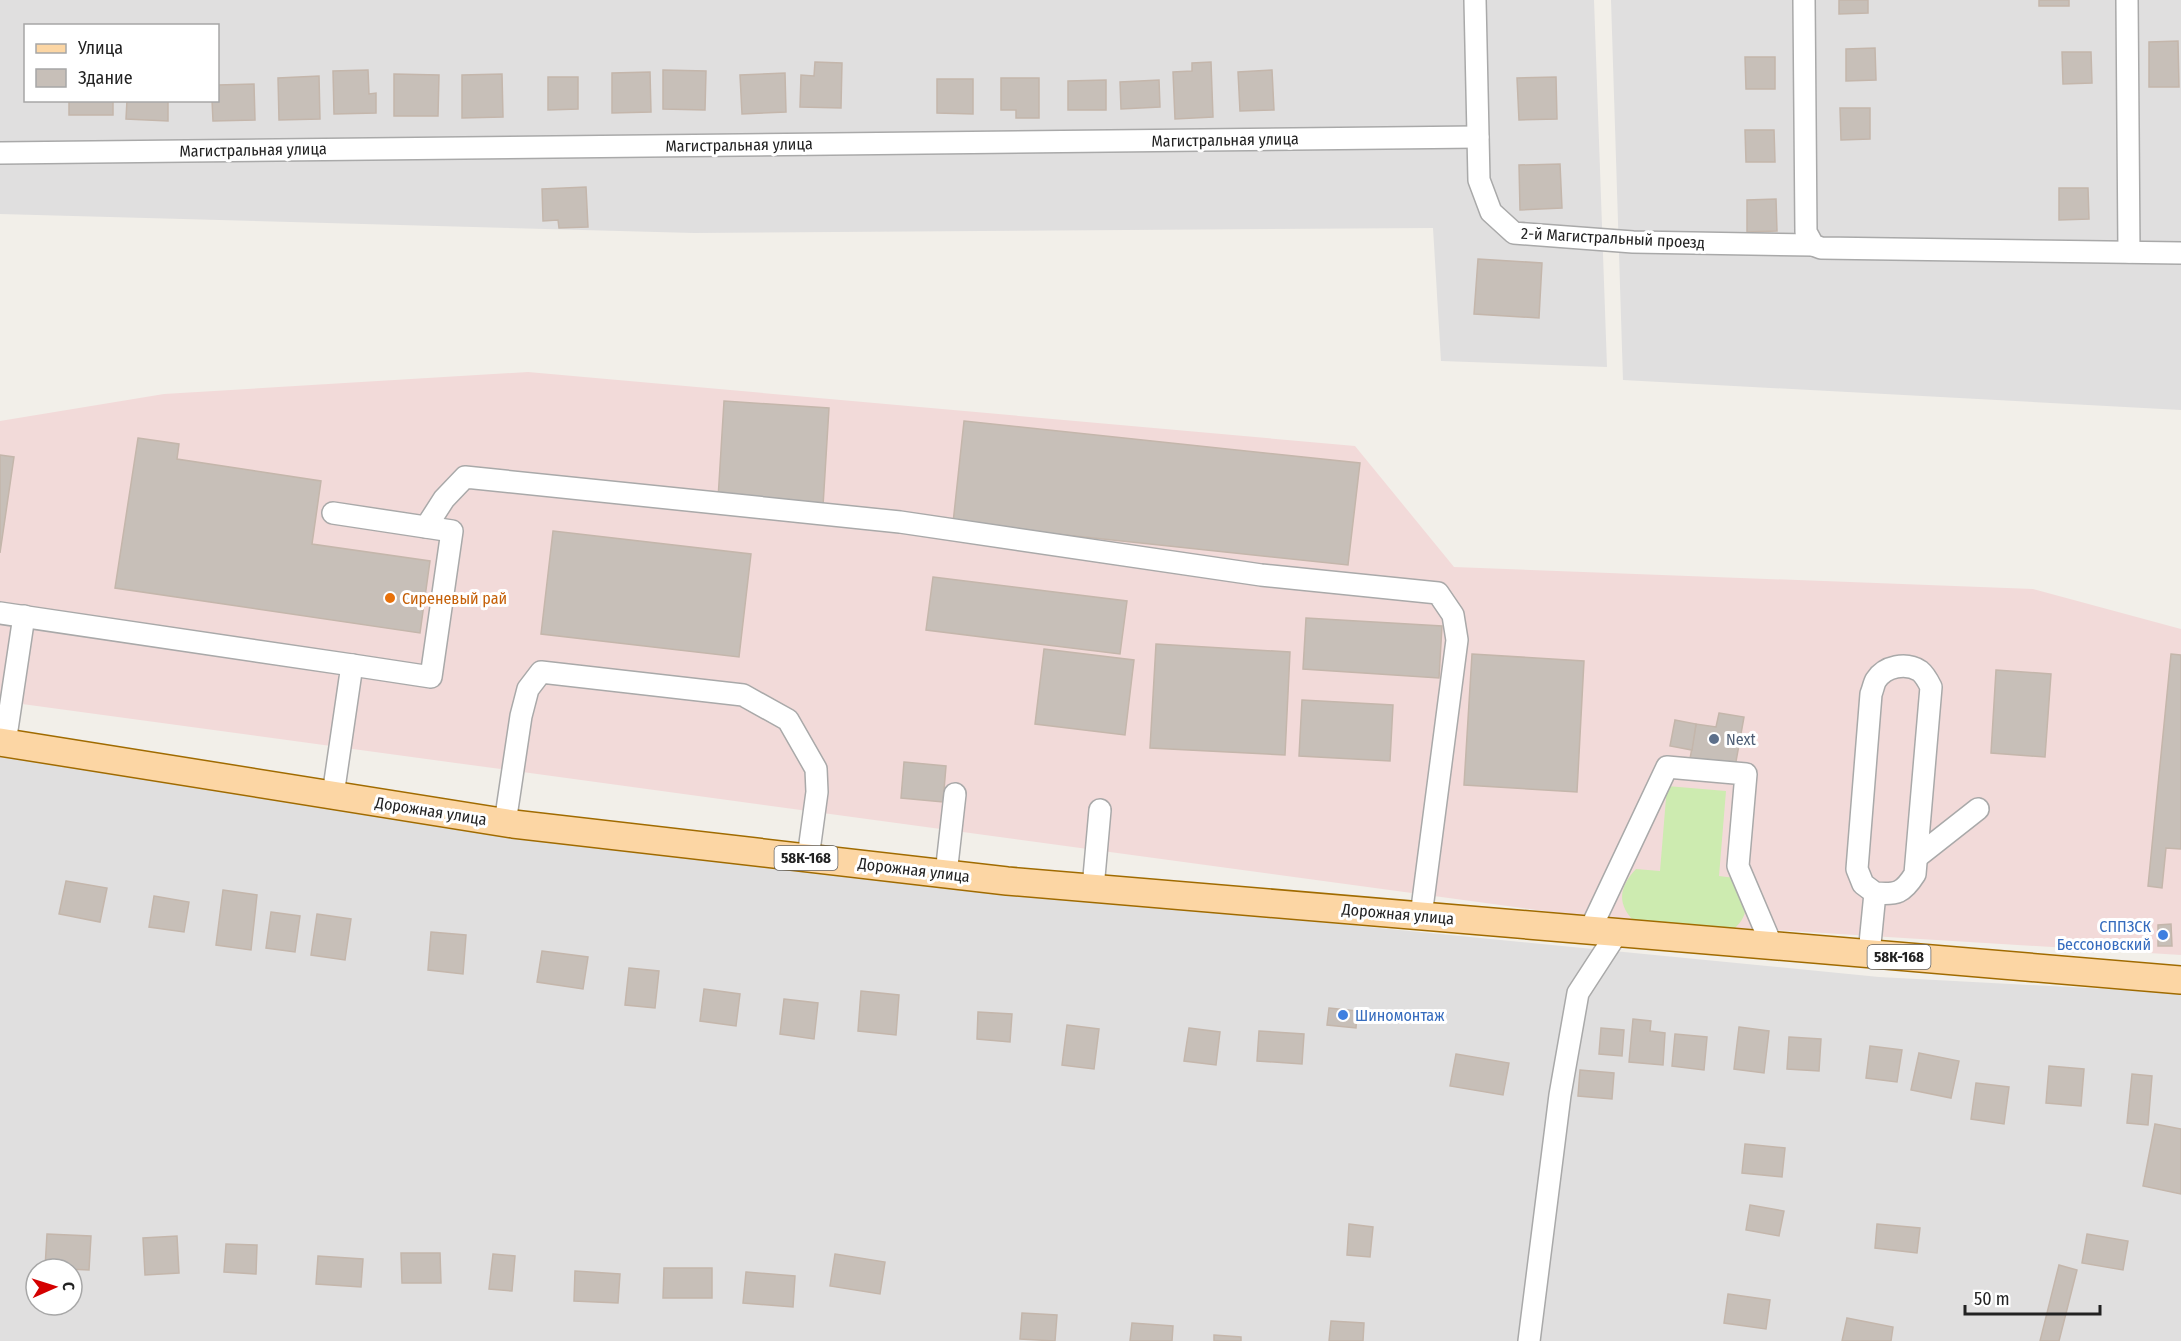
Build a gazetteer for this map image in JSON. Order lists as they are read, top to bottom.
{
  "streets": {
    "main road": ["Дорожная улица", "58К-168"],
    "street": ["Магистральная улица", "2-й Магистральный проезд"]
  },
  "crossings": [
    ["Магистральная улица", "2-й Магистральный проезд"],
    ["Дорожная улица", "58К-168"]
  ],
  "places": [
    "Сиреневый рай",
    "Next",
    "СППЗСК Бессоновский",
    "Шиномонтаж"
  ],
  "legend": ["Улица", "Здание"],
  "scale_bar": "50 m",
  "north": "right"
}
